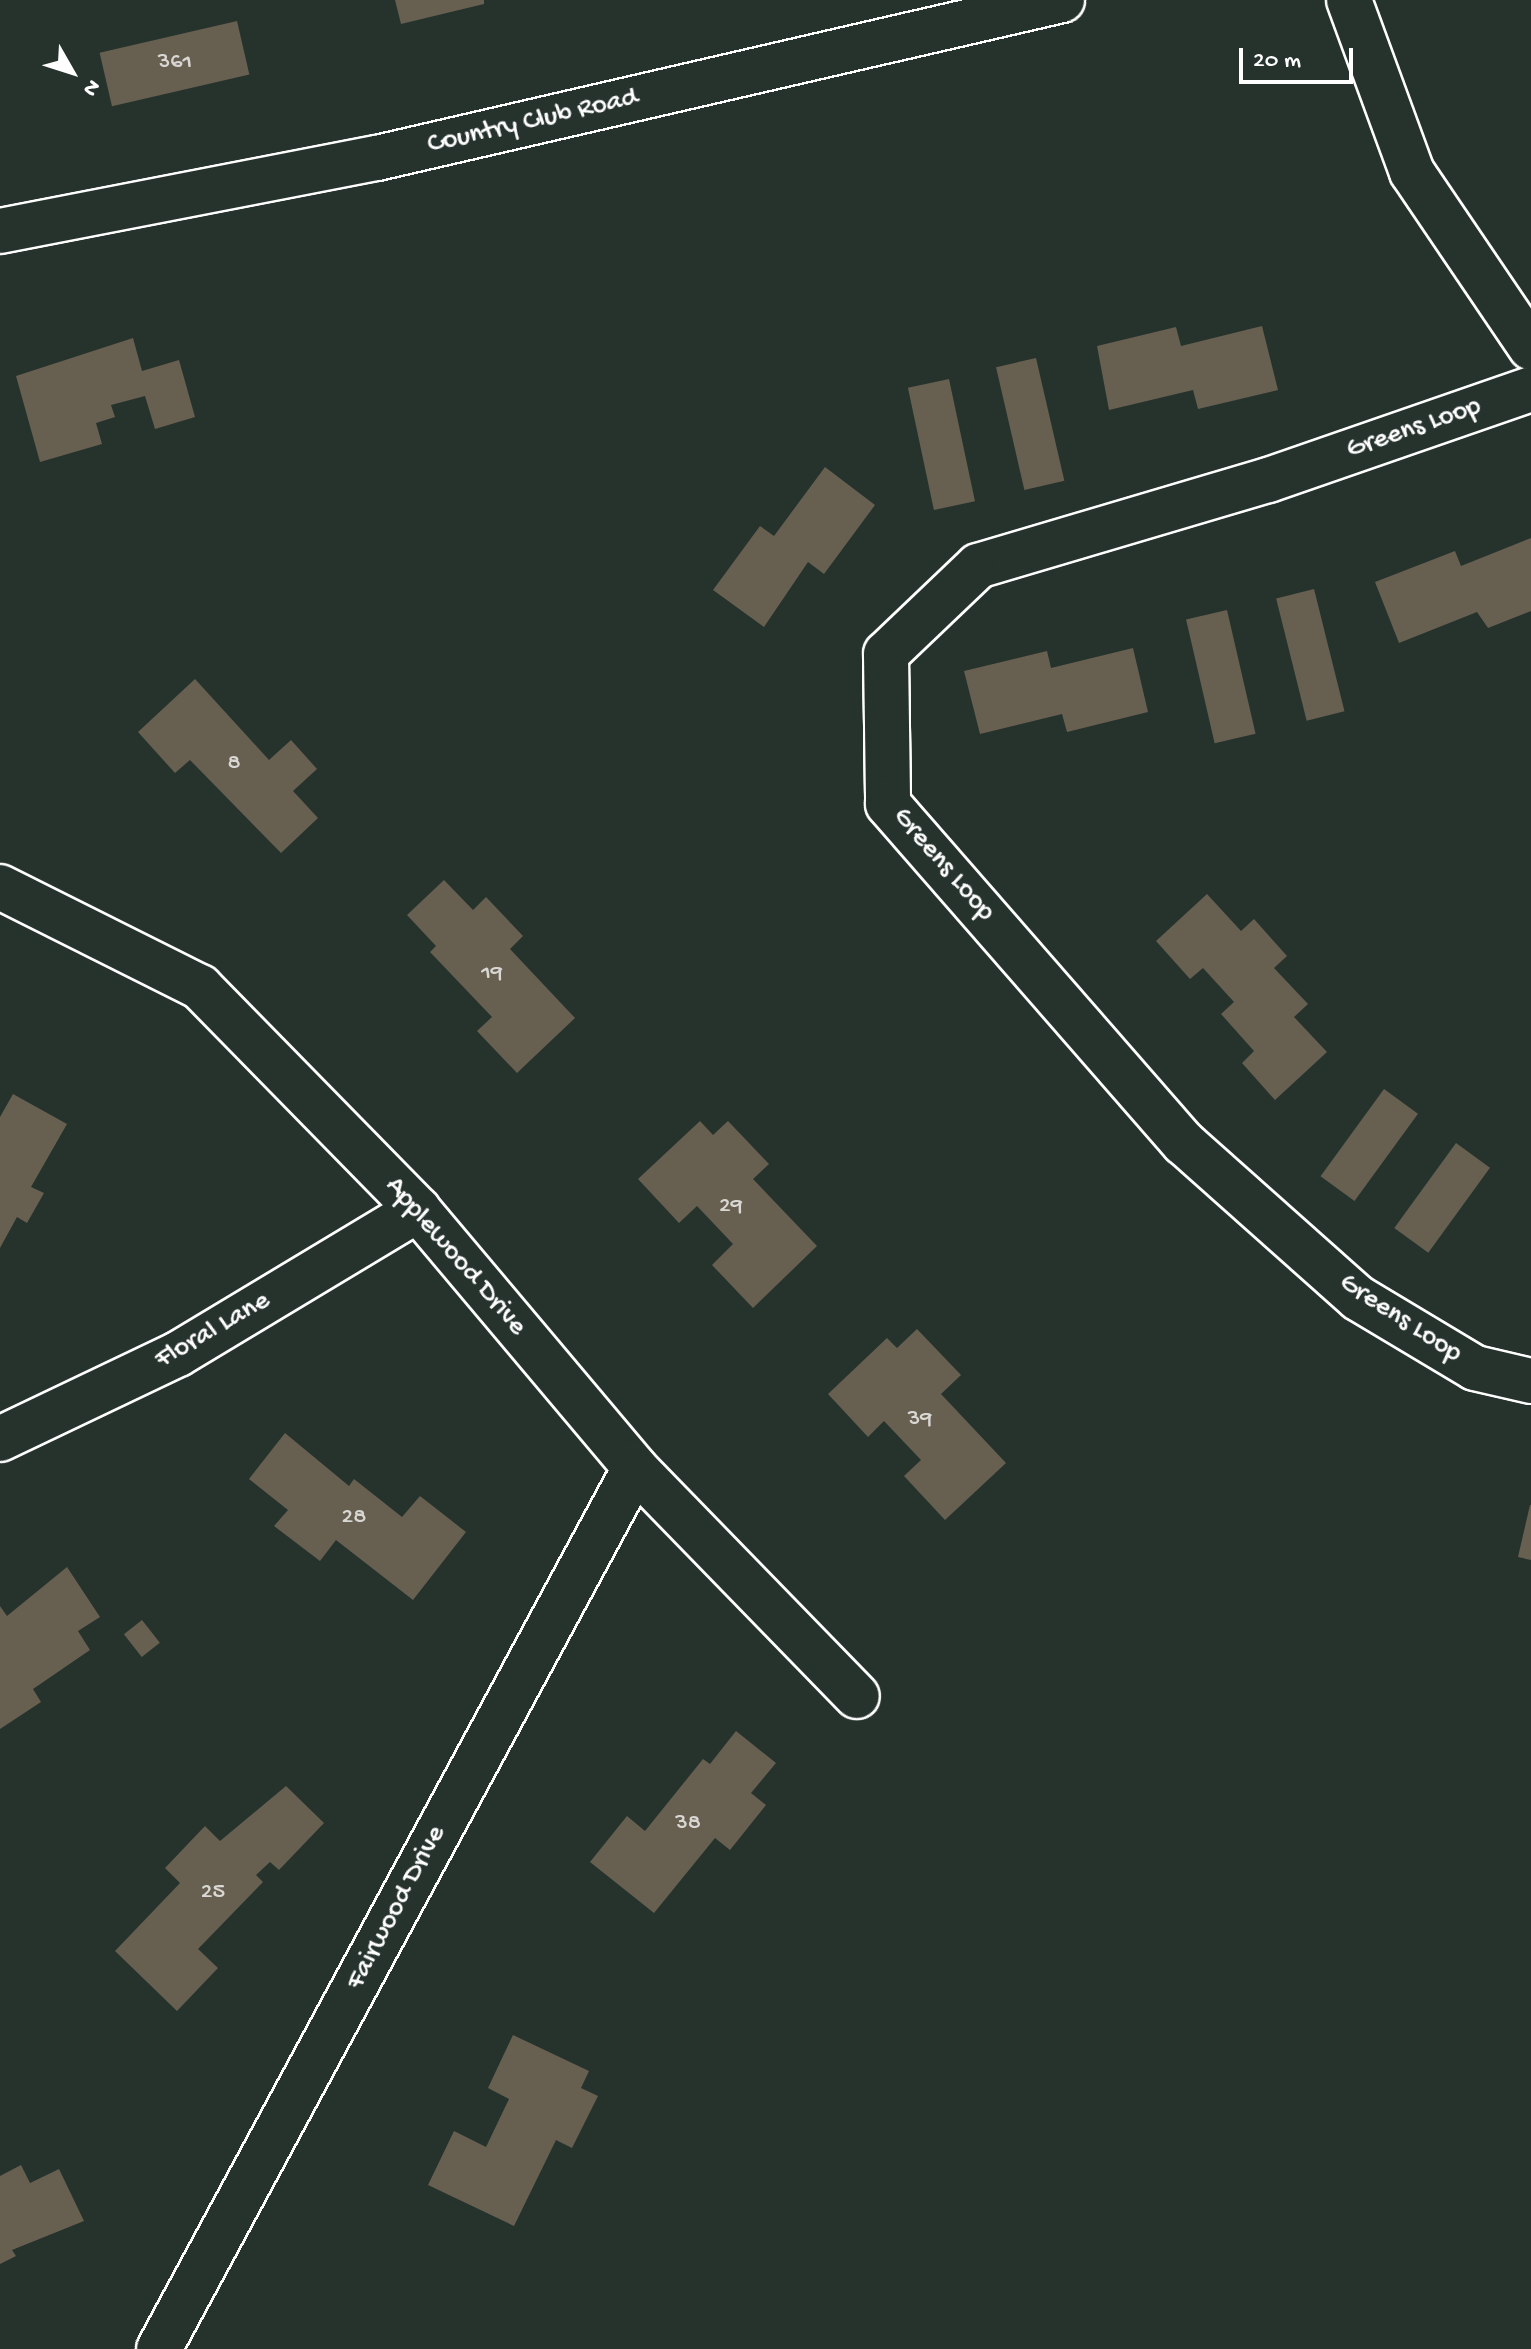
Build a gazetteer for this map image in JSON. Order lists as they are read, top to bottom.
{
  "streets": {
    "street": [
      "Country Club Road",
      "Greens Loop",
      "Applewood Drive",
      "Floral Lane",
      "Fairwood Drive"
    ]
  },
  "crossings": [
    ["Applewood Drive", "Floral Lane"],
    ["Applewood Drive", "Fairwood Drive"]
  ],
  "house_numbers": [
    "361",
    "8",
    "19",
    "29",
    "39",
    "28",
    "38",
    "25"
  ],
  "scale_bar": "20 m",
  "north": "bottom right"
}
